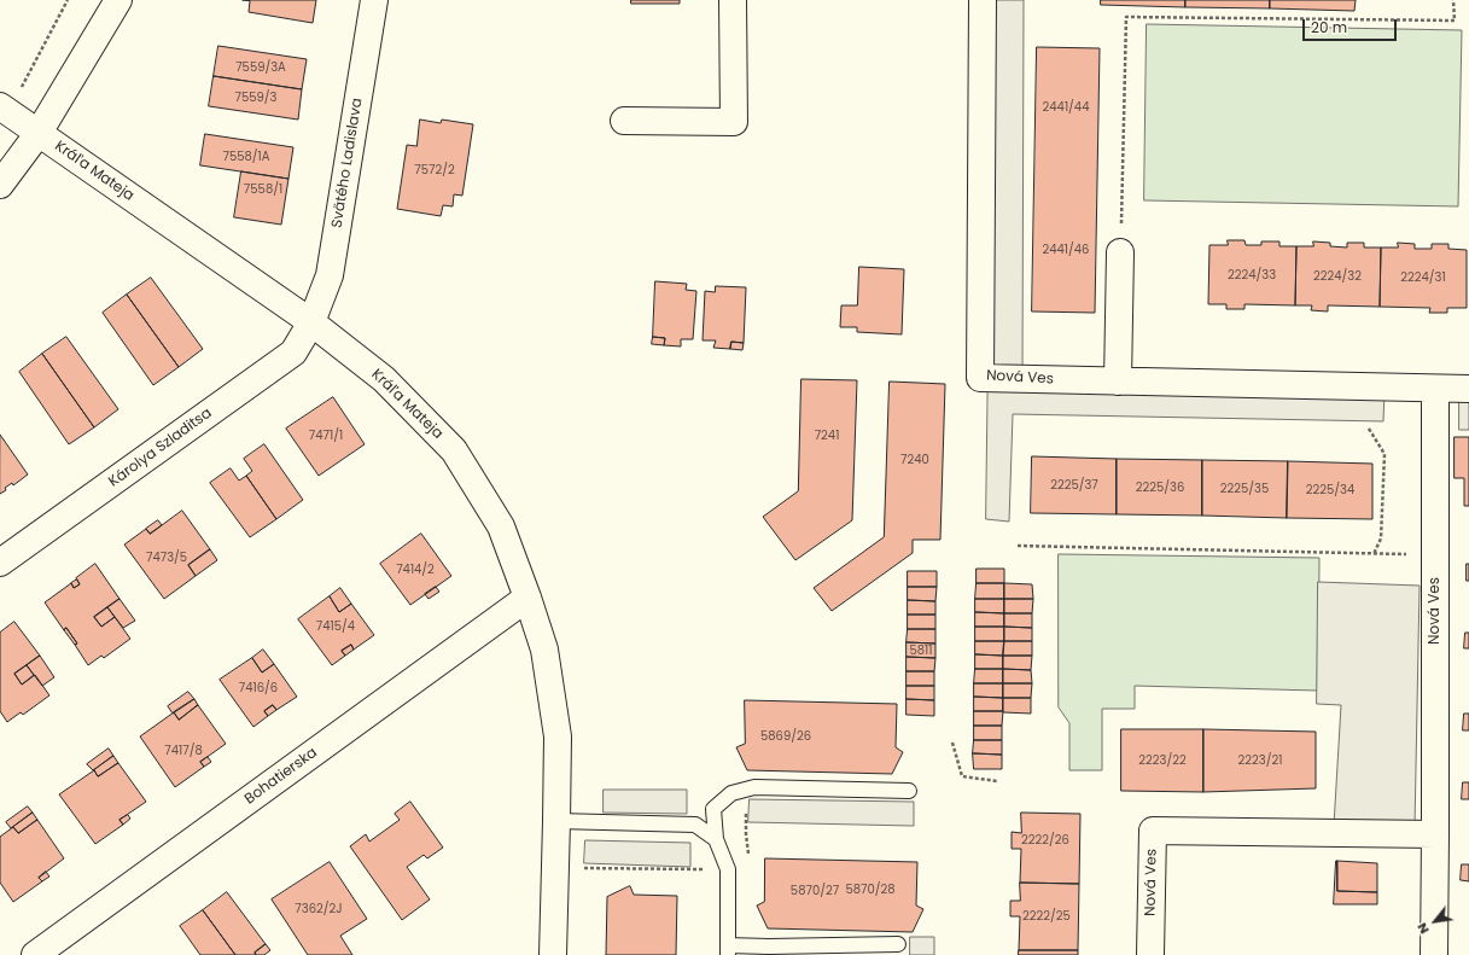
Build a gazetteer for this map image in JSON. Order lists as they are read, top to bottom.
{
  "streets": {
    "street": [
      "Svätého Ladislava",
      "Kráľa Mateja",
      "Nová Ves",
      "Károlya Szladitsa",
      "Bohatierska"
    ]
  },
  "crossings": [
    ["Svätého Ladislava", "Kráľa Mateja"],
    ["Svätého Ladislava", "Károlya Szladitsa"],
    ["Kráľa Mateja", "Károlya Szladitsa"],
    ["Kráľa Mateja", "Bohatierska"]
  ],
  "house_numbers": [
    "7559/3A",
    "7559/3",
    "2441/44",
    "7558/1A",
    "7572/2",
    "7558/1",
    "2441/46",
    "2224/33",
    "2224/32",
    "2224/31",
    "7471/1",
    "7241",
    "7240",
    "2225/37",
    "2225/36",
    "2225/35",
    "2225/34",
    "7473/5",
    "7414/2",
    "7415/4",
    "5811",
    "7416/6",
    "5869/26",
    "7417/8",
    "2223/22",
    "2223/21",
    "2222/26",
    "5870/28",
    "5870/27",
    "7362/2J",
    "2222/25"
  ],
  "scale_bar": "20 m",
  "north": "bottom left"
}
